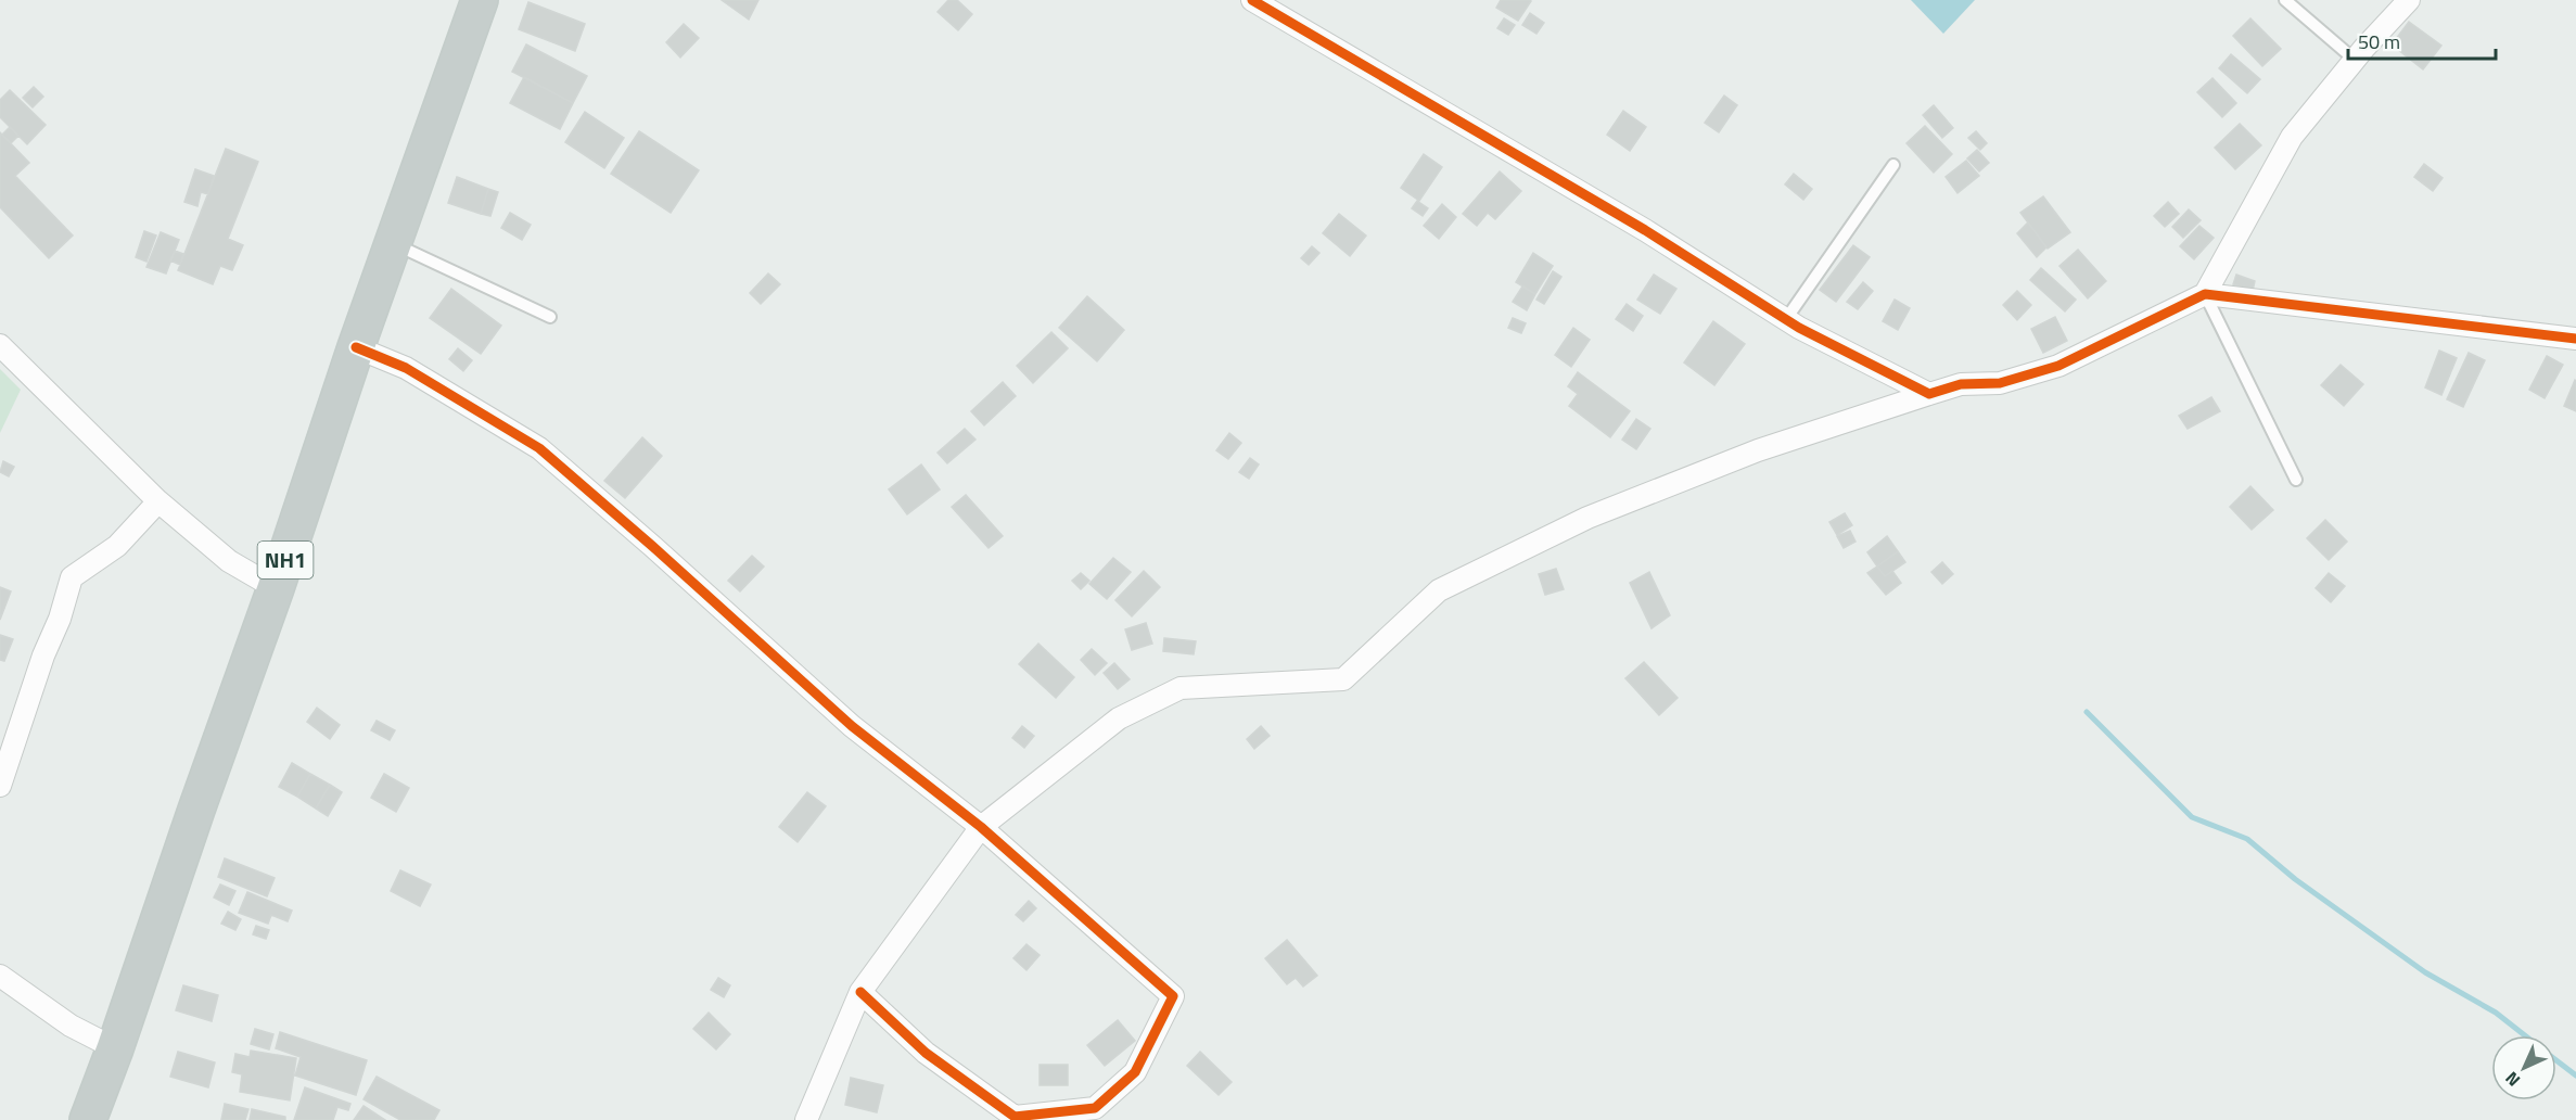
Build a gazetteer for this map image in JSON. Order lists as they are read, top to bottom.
{
  "streets": {
    "highway": ["NH1"]
  },
  "scale_bar": "50 m",
  "north": "bottom left"
}
